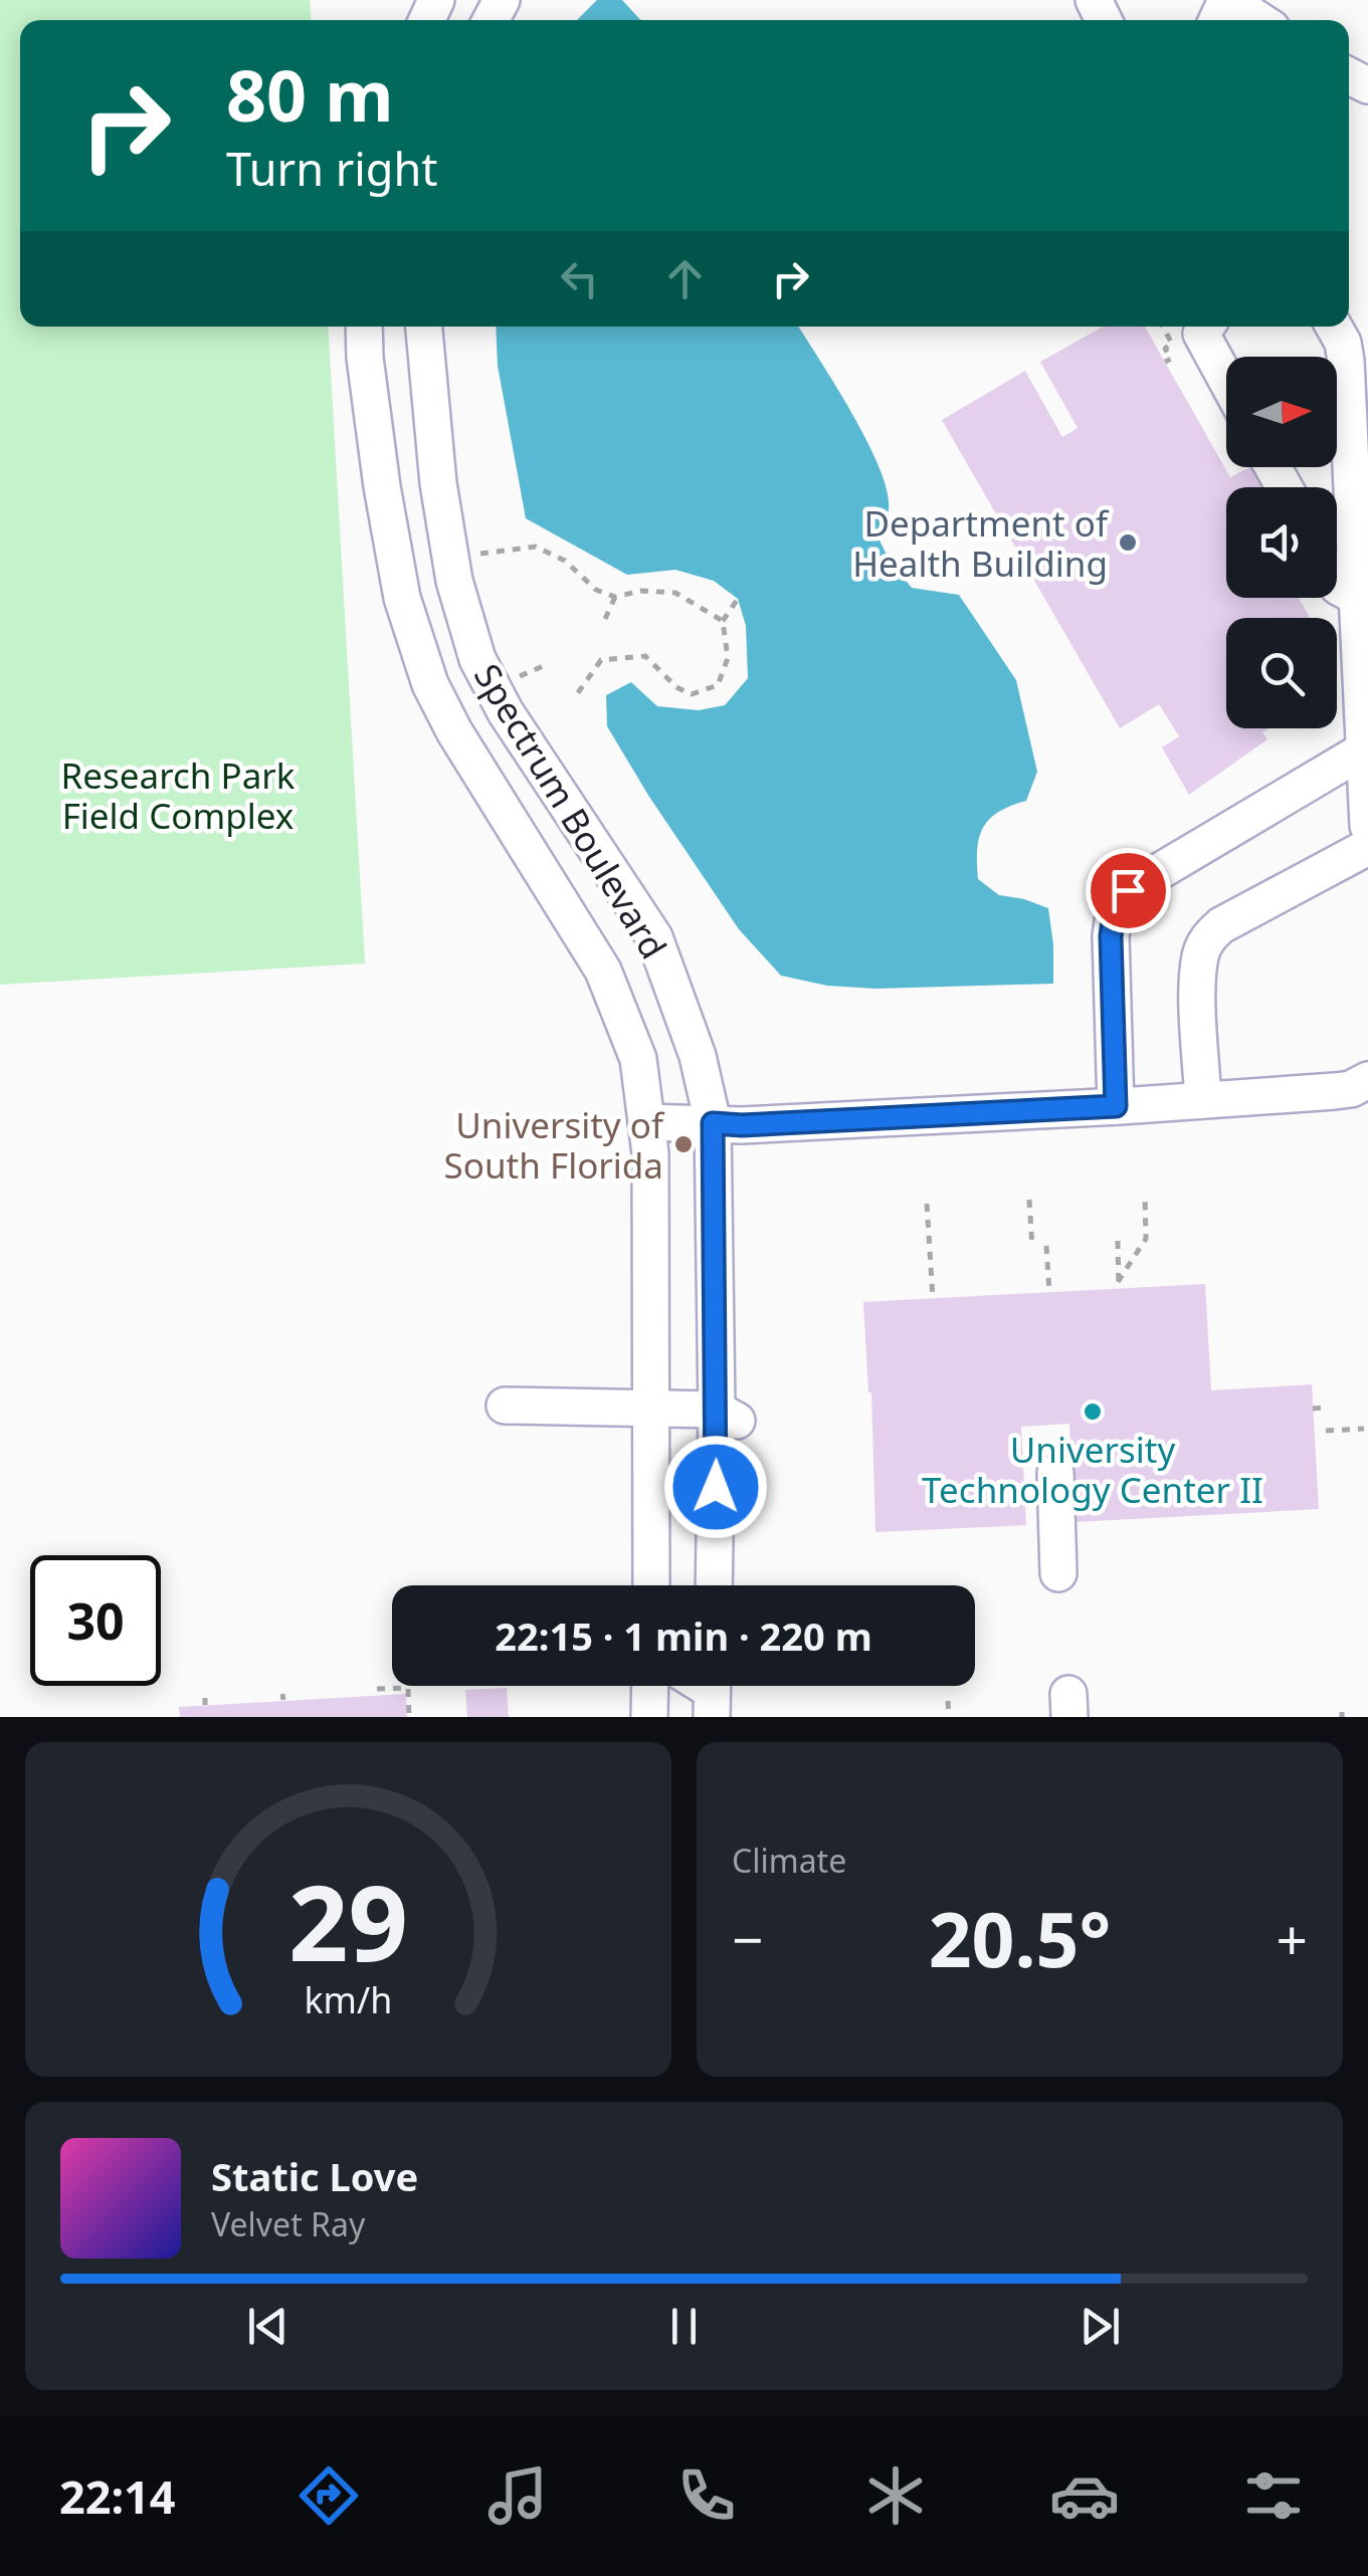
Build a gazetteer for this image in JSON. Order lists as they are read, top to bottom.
{
  "streets": {
    "street": ["Spectrum Boulevard"]
  },
  "parks": ["Research Park Field Complex"],
  "places": ["Department of Health Building", "University of South Florida", "University Technology Center II"],
  "north": "right",
  "page": {
    "turn": ["80 m", "Turn right"],
    "limit": "30",
    "trip": "22:15 · 1 min · 220 m",
    "tile": "Climate",
    "heat": ["−", "20.5°", "+"],
    "song": ["Static Love", "Velvet Ray"],
    "tabs": "22:14",
    "gauge": ["29", "km/h"]
  }
}
